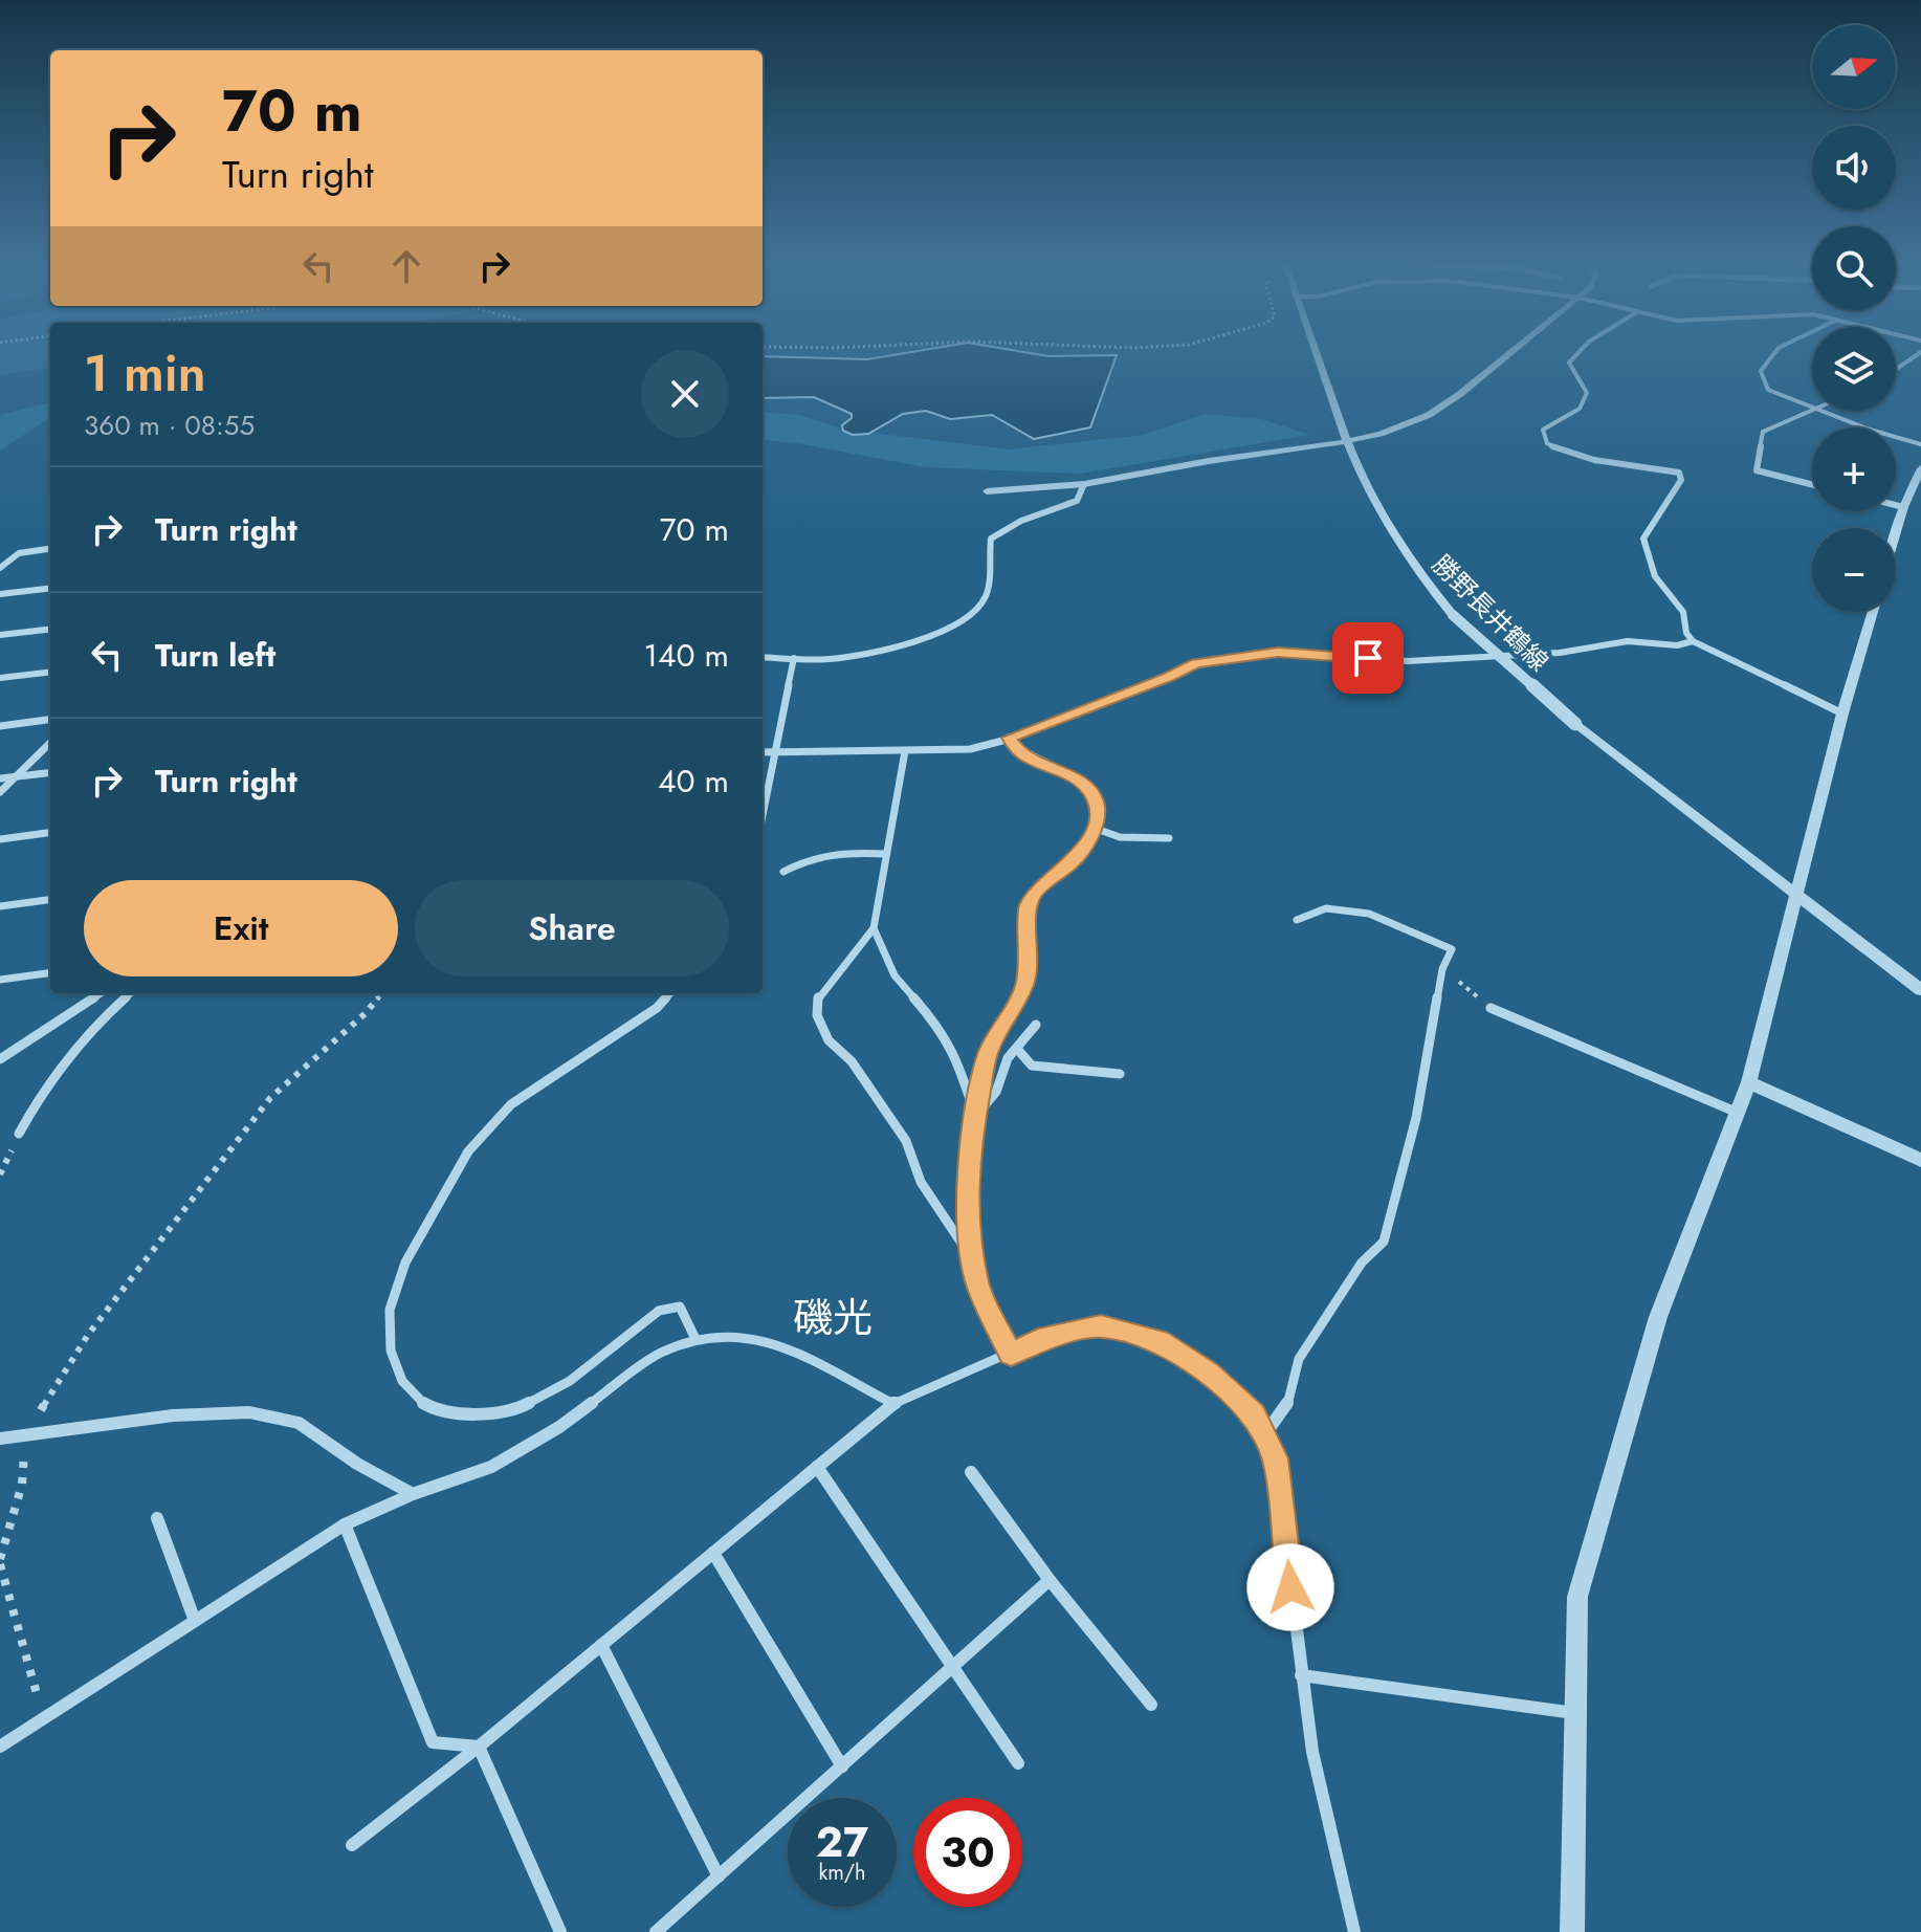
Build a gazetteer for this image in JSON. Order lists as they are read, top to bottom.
{
  "streets": {
    "street": ["勝野長井鶴線"]
  },
  "districts": ["磯光"],
  "north": "right",
  "page": {
    "map_buttons": ["+", "−"],
    "turn": ["70 m", "Turn right"],
    "heading": ["1 min", "360 m · 08:55"],
    "list": [
      {
        "name": "Turn right",
        "value": "70 m"
      },
      {
        "name": "Turn left",
        "value": "140 m"
      },
      {
        "name": "Turn right",
        "value": "40 m"
      }
    ],
    "buttons": ["Exit", "Share"],
    "speed": "27 km/h",
    "limit": "30"
  }
}
